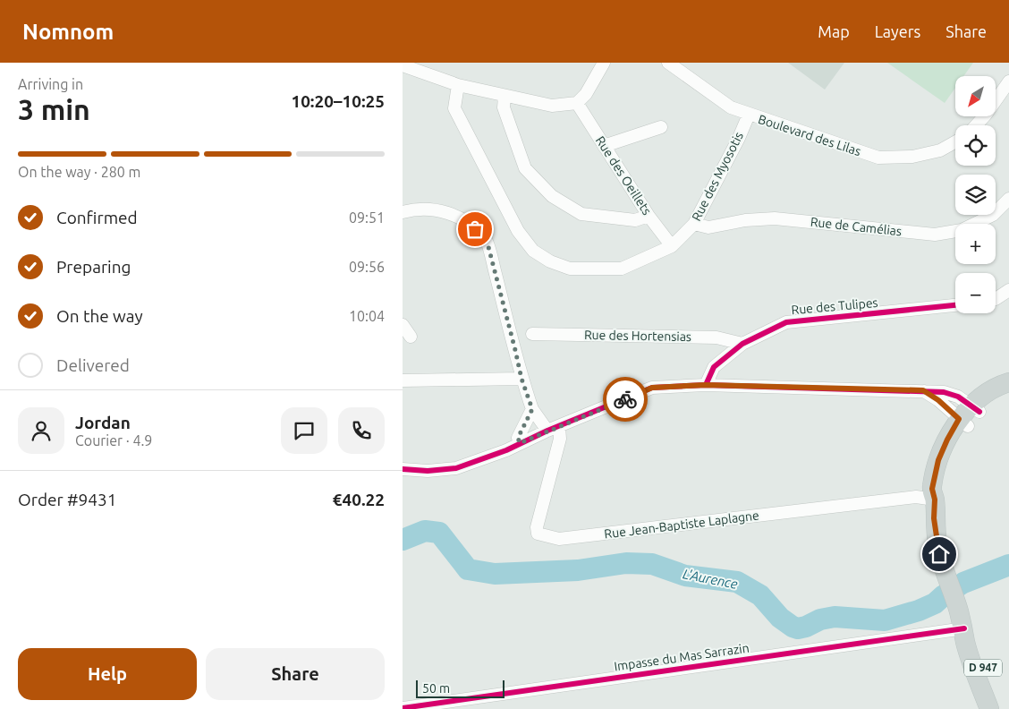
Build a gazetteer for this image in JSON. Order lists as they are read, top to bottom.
{
  "streets": {
    "main road": ["D 947"],
    "street": [
      "Boulevard des Lilas",
      "Rue des Oeillets",
      "Rue des Myosotis",
      "Rue de Camélias",
      "Rue des Tulipes",
      "Rue des Hortensias",
      "Rue Jean-Baptiste Laplagne",
      "Impasse du Mas Sarrazin"
    ]
  },
  "crossings": [
    ["Boulevard des Lilas", "Rue des Myosotis"],
    ["Rue des Oeillets", "Rue des Myosotis"],
    ["Rue des Myosotis", "Rue de Camélias"],
    ["Rue des Tulipes", "Rue des Hortensias"],
    ["Rue Jean-Baptiste Laplagne", "D 947"],
    ["Impasse du Mas Sarrazin", "D 947"]
  ],
  "water": ["L'Aurence"],
  "scale_bar": "50 m",
  "north": "bottom left",
  "page": {
    "header": "Nomnom",
    "nav": ["Map", "Layers", "Share"],
    "heading": ["3 min", "Arriving in", "10:20–10:25"],
    "panel": [
      "Jordan",
      "Courier · 4.9",
      "Order #9431",
      "€40.22"
    ],
    "map_buttons": ["+", "−"],
    "bar": "On the way · 280 m",
    "list": [
      ["Confirmed", "09:51"],
      ["Preparing", "09:56"],
      ["On the way", "10:04"],
      "Delivered"
    ],
    "buttons": ["Help", "Share"],
    "scale": "50 m"
  }
}
